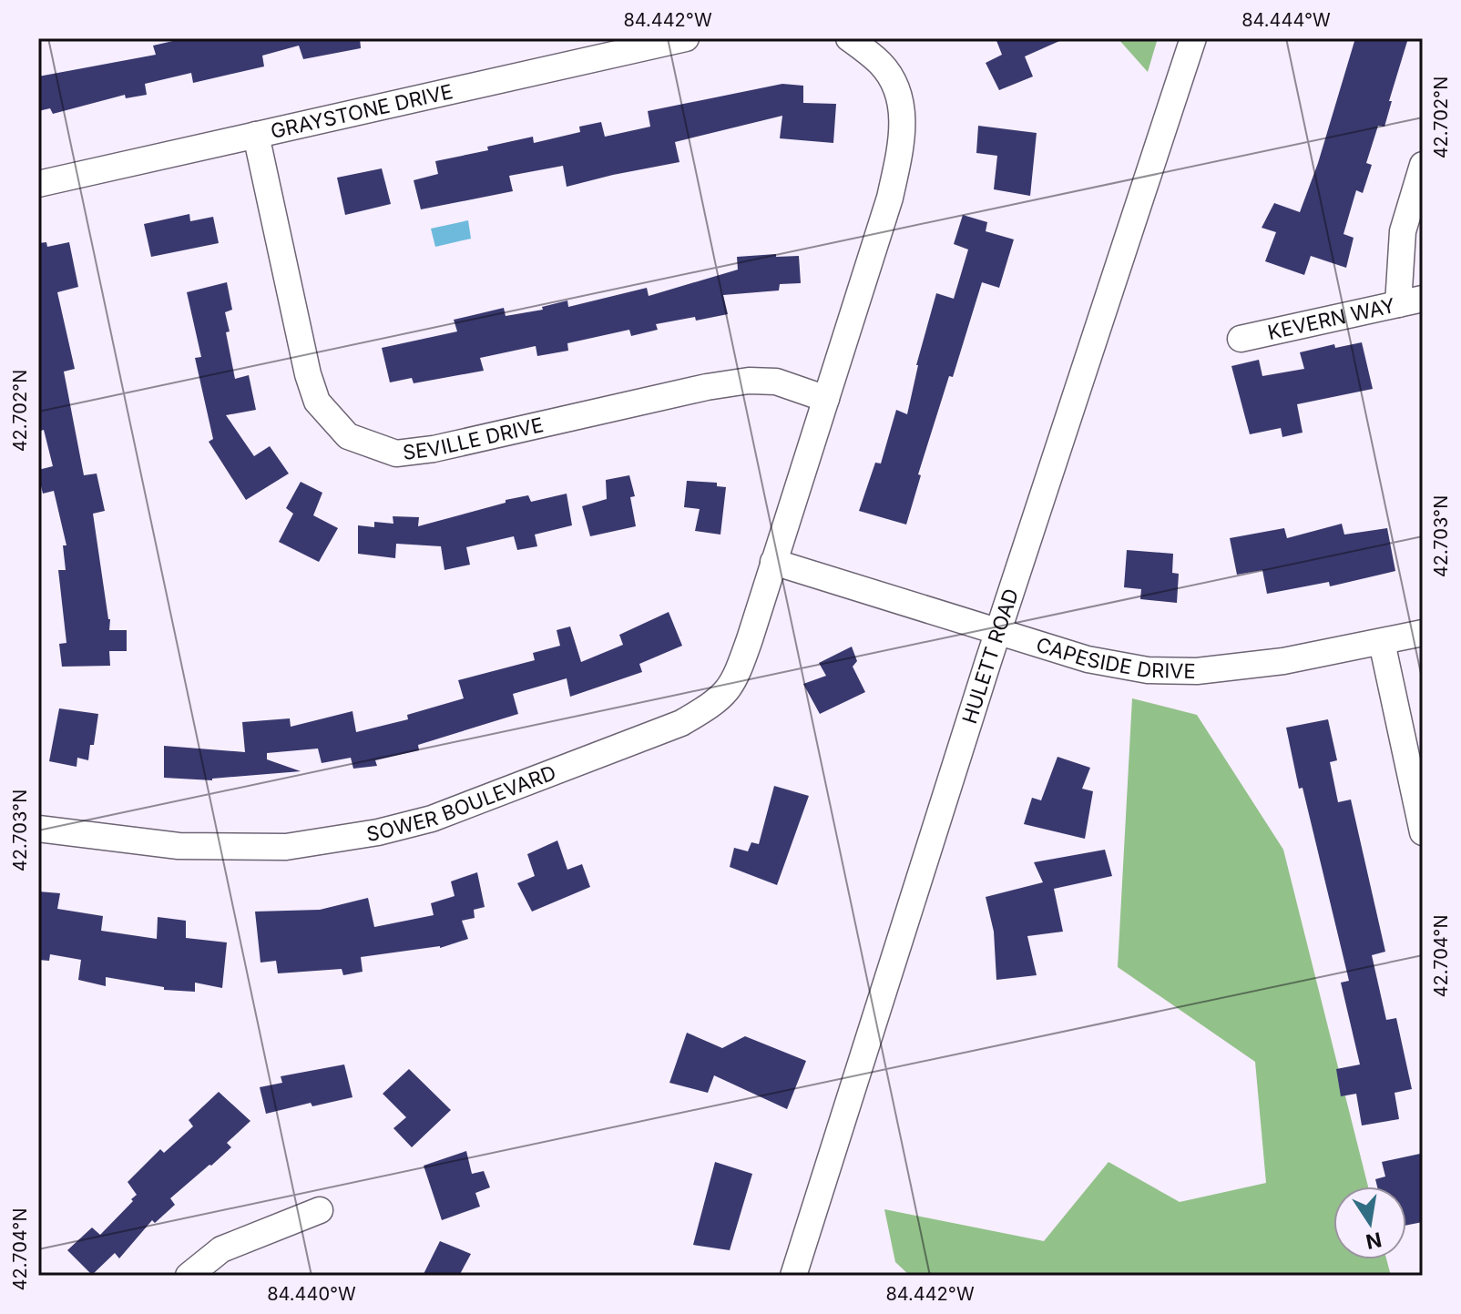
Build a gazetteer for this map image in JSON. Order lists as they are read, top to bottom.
{
  "streets": {
    "street": [
      "GRAYSTONE DRIVE",
      "KEVERN WAY",
      "SEVILLE DRIVE",
      "CAPESIDE DRIVE",
      "HULETT ROAD",
      "SOWER BOULEVARD"
    ]
  },
  "crossings": [
    ["GRAYSTONE DRIVE", "SEVILLE DRIVE"],
    ["CAPESIDE DRIVE", "HULETT ROAD"],
    ["CAPESIDE DRIVE", "SOWER BOULEVARD"]
  ],
  "north": "bottom",
  "coordinates": [
    "84.442°W",
    "84.444°W",
    "42.702°N",
    "42.703°N",
    "42.704°N",
    "84.440°W"
  ]
}
